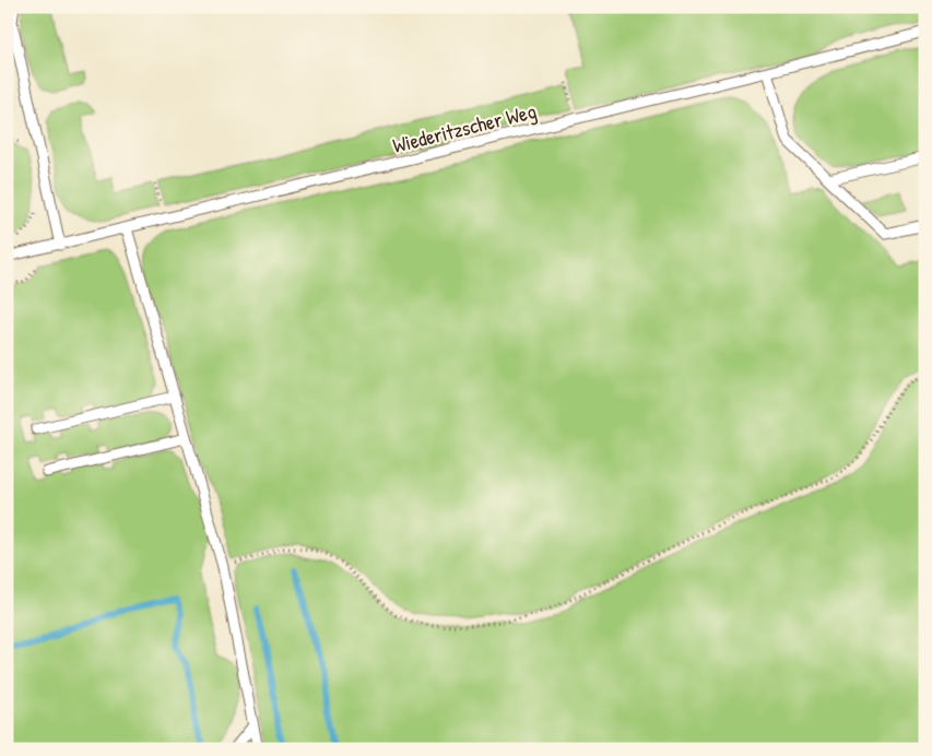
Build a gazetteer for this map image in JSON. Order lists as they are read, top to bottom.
{
  "streets": {
    "lane": ["Wiederitzscher Weg"]
  }
}
